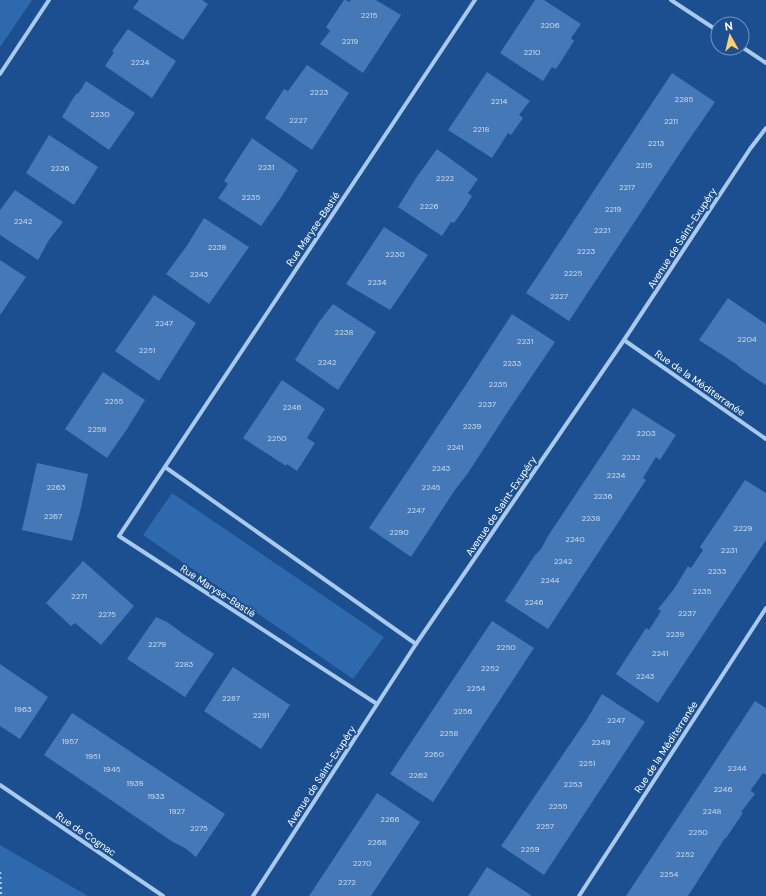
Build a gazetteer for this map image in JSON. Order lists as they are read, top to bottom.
{
  "streets": {
    "street": [
      "Rue Maryse-Bastié",
      "Avenue de Saint-Exupéry",
      "Rue de la Méditerranée",
      "Rue de Cognac"
    ]
  },
  "crossings": [
    ["Rue Maryse-Bastié", "Avenue de Saint-Exupéry"],
    ["Avenue de Saint-Exupéry", "Rue de la Méditerranée"]
  ],
  "house_numbers": [
    "2215",
    "2206",
    "2219",
    "2210",
    "2224",
    "2223",
    "2285",
    "2214",
    "2230",
    "2227",
    "2211",
    "2218",
    "2213",
    "2215",
    "2231",
    "2236",
    "2222",
    "2217",
    "2235",
    "2226",
    "2219",
    "2242",
    "2221",
    "2239",
    "2223",
    "2230",
    "2225",
    "2243",
    "2234",
    "2227",
    "2247",
    "2238",
    "2204",
    "2231",
    "2251",
    "2242",
    "2233",
    "2235",
    "2255",
    "2237",
    "2246",
    "2239",
    "2259",
    "2203",
    "2250",
    "2241",
    "2232",
    "2243",
    "2234",
    "2263",
    "2245",
    "2236",
    "2247",
    "2267",
    "2238",
    "2229",
    "2290",
    "2240",
    "2231",
    "2242",
    "2233",
    "2244",
    "2235",
    "2271",
    "2246",
    "2237",
    "2275",
    "2239",
    "2279",
    "2250",
    "2241",
    "2283",
    "2252",
    "2243",
    "2254",
    "2287",
    "1963",
    "2256",
    "2291",
    "2247",
    "2258",
    "1957",
    "2249",
    "2260",
    "1951",
    "2251",
    "2244",
    "1945",
    "2262",
    "1939",
    "2253",
    "2246",
    "1933",
    "2255",
    "1927",
    "2248",
    "2266",
    "2257",
    "2275",
    "2250",
    "2268",
    "2259",
    "2252",
    "2270",
    "2254",
    "2272"
  ],
  "north": "top"
}
